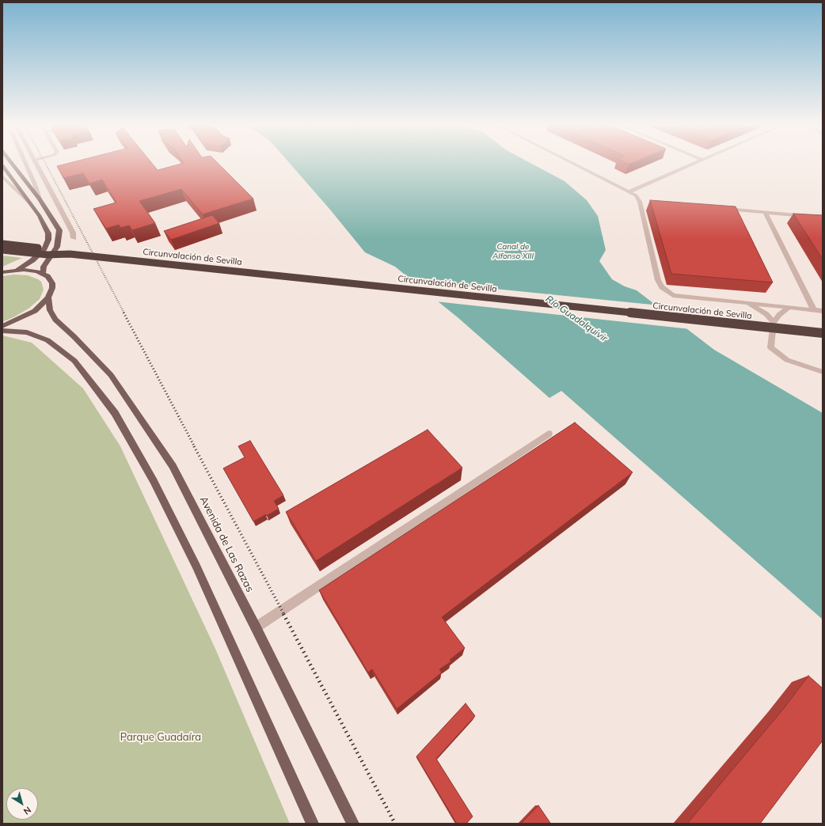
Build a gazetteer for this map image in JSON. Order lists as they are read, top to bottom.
{
  "streets": {
    "highway": ["Circunvalación de Sevilla"],
    "main road": ["Avenida de Las Razas"]
  },
  "water": ["Canal de Alfonso XIII", "Río Guadalquivir"],
  "parks": ["Parque Guadaíra"],
  "north": "bottom right"
}
